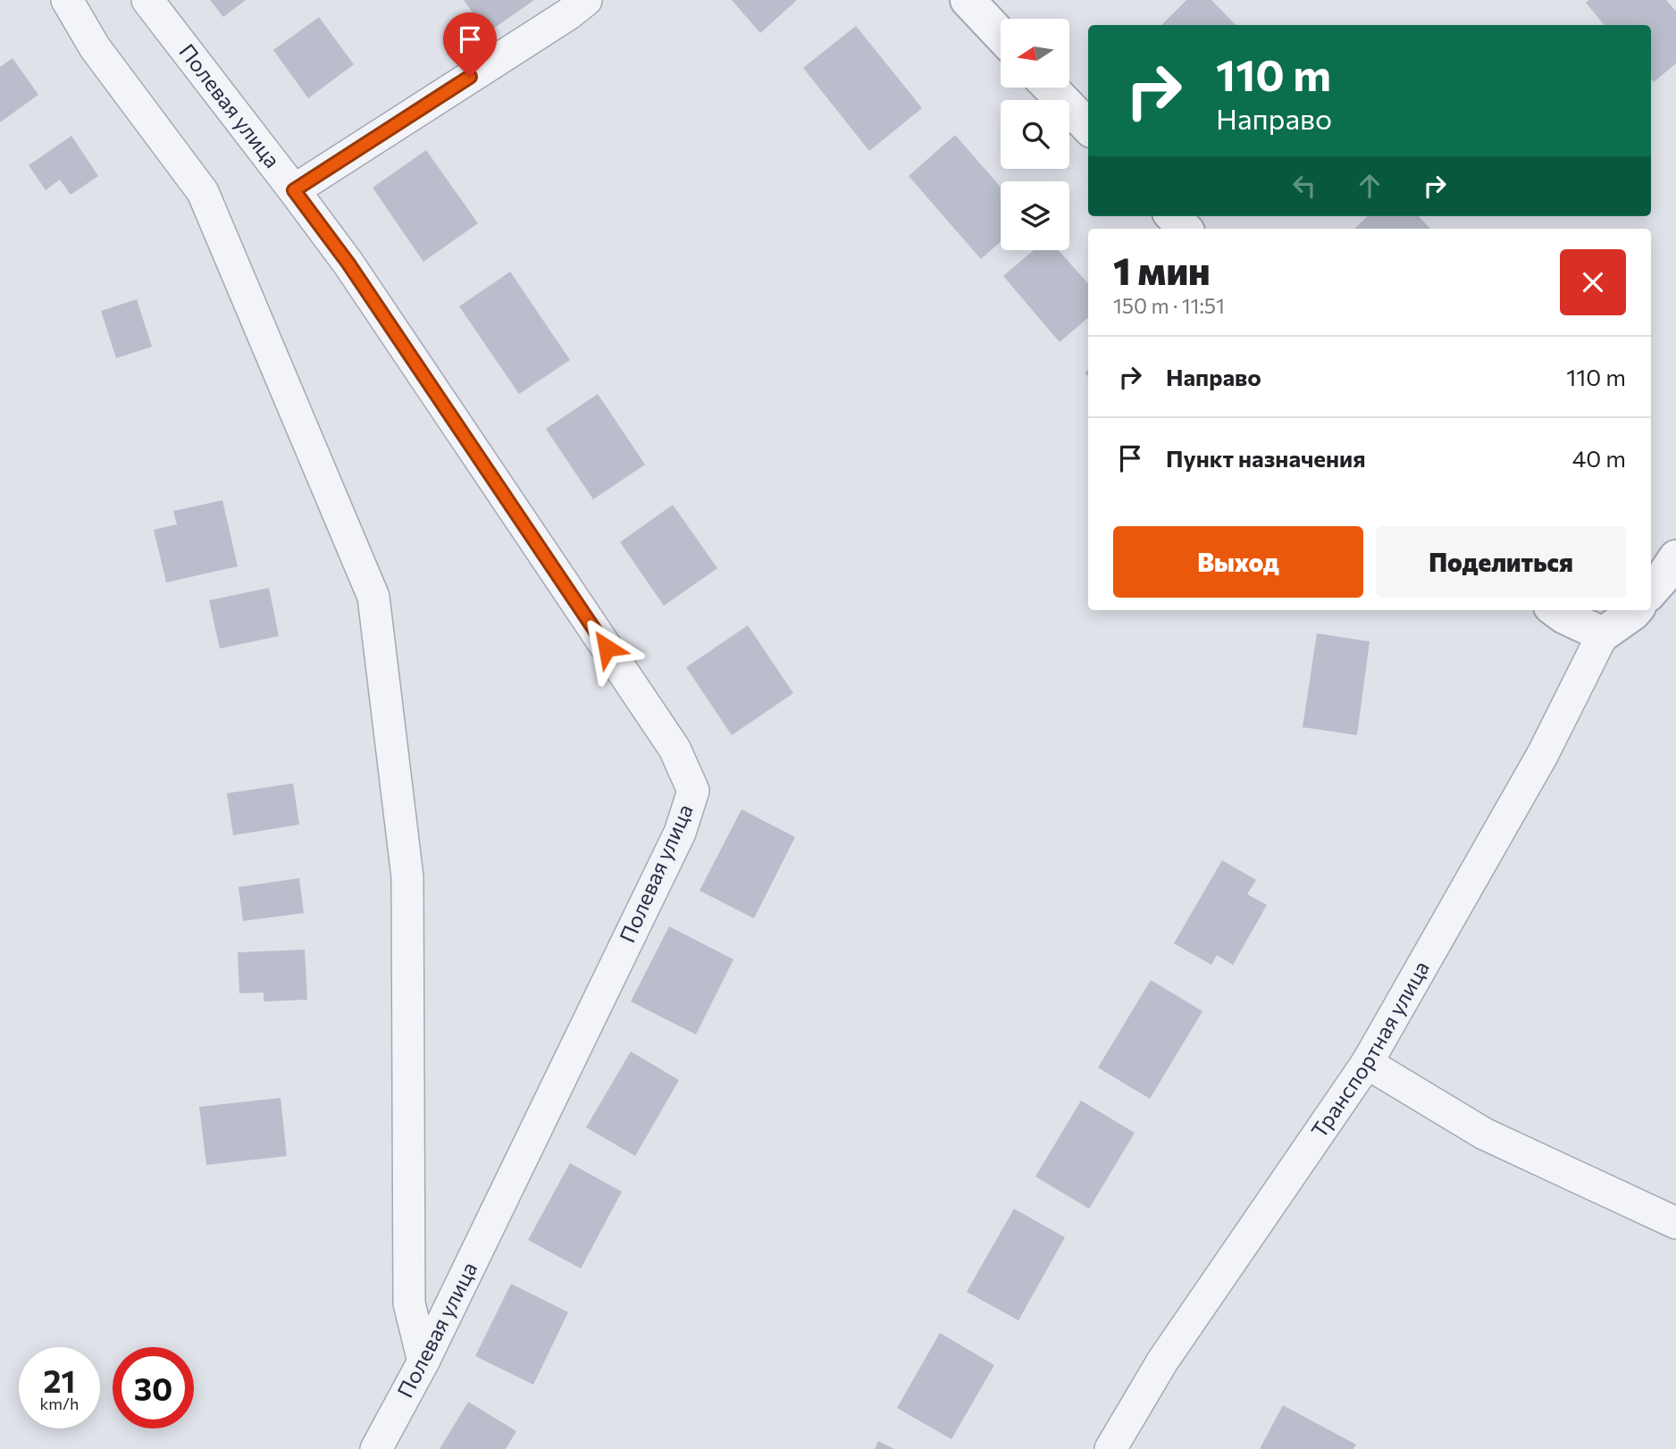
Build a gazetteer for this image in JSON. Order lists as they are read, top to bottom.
{
  "streets": {
    "street": ["Полевая улица", "Транспортная улица"]
  },
  "north": "left",
  "page": {
    "turn": ["110 m", "Направо"],
    "heading": ["1 мин", "150 m · 11:51"],
    "list": [
      {
        "name": "Направо",
        "value": "110 m"
      },
      {
        "name": "Пункт назначения",
        "value": "40 m"
      }
    ],
    "buttons": ["Выход", "Поделиться"],
    "speed": "21 km/h",
    "limit": "30"
  }
}
